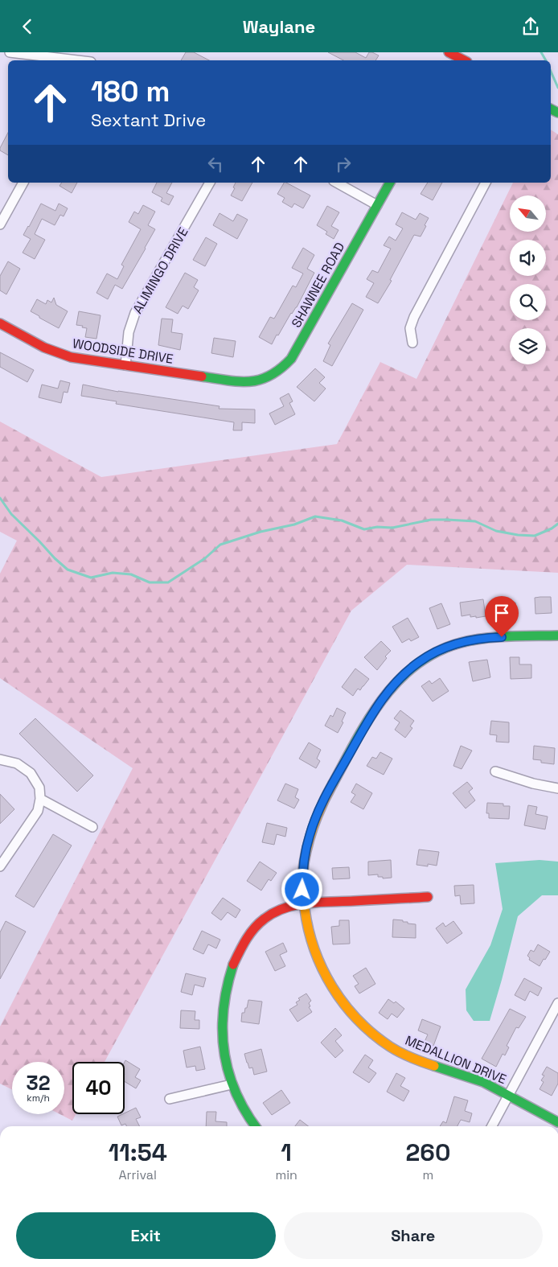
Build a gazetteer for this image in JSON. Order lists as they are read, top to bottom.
{
  "streets": {
    "street": [
      "ALIMINGO DRIVE",
      "SHAWNEE ROAD",
      "WOODSIDE DRIVE",
      "MEDALLION DRIVE"
    ]
  },
  "crossings": [
    ["ALIMINGO DRIVE", "WOODSIDE DRIVE"],
    ["SHAWNEE ROAD", "WOODSIDE DRIVE"]
  ],
  "north": "top left",
  "page": {
    "header": "Waylane",
    "turn": ["180 m", "Sextant Drive"],
    "speed": "32 km/h",
    "limit": "40",
    "eta": [
      "11:54",
      "Arrival",
      "1",
      "min",
      "260",
      "m"
    ],
    "buttons": ["Exit", "Share"]
  }
}
